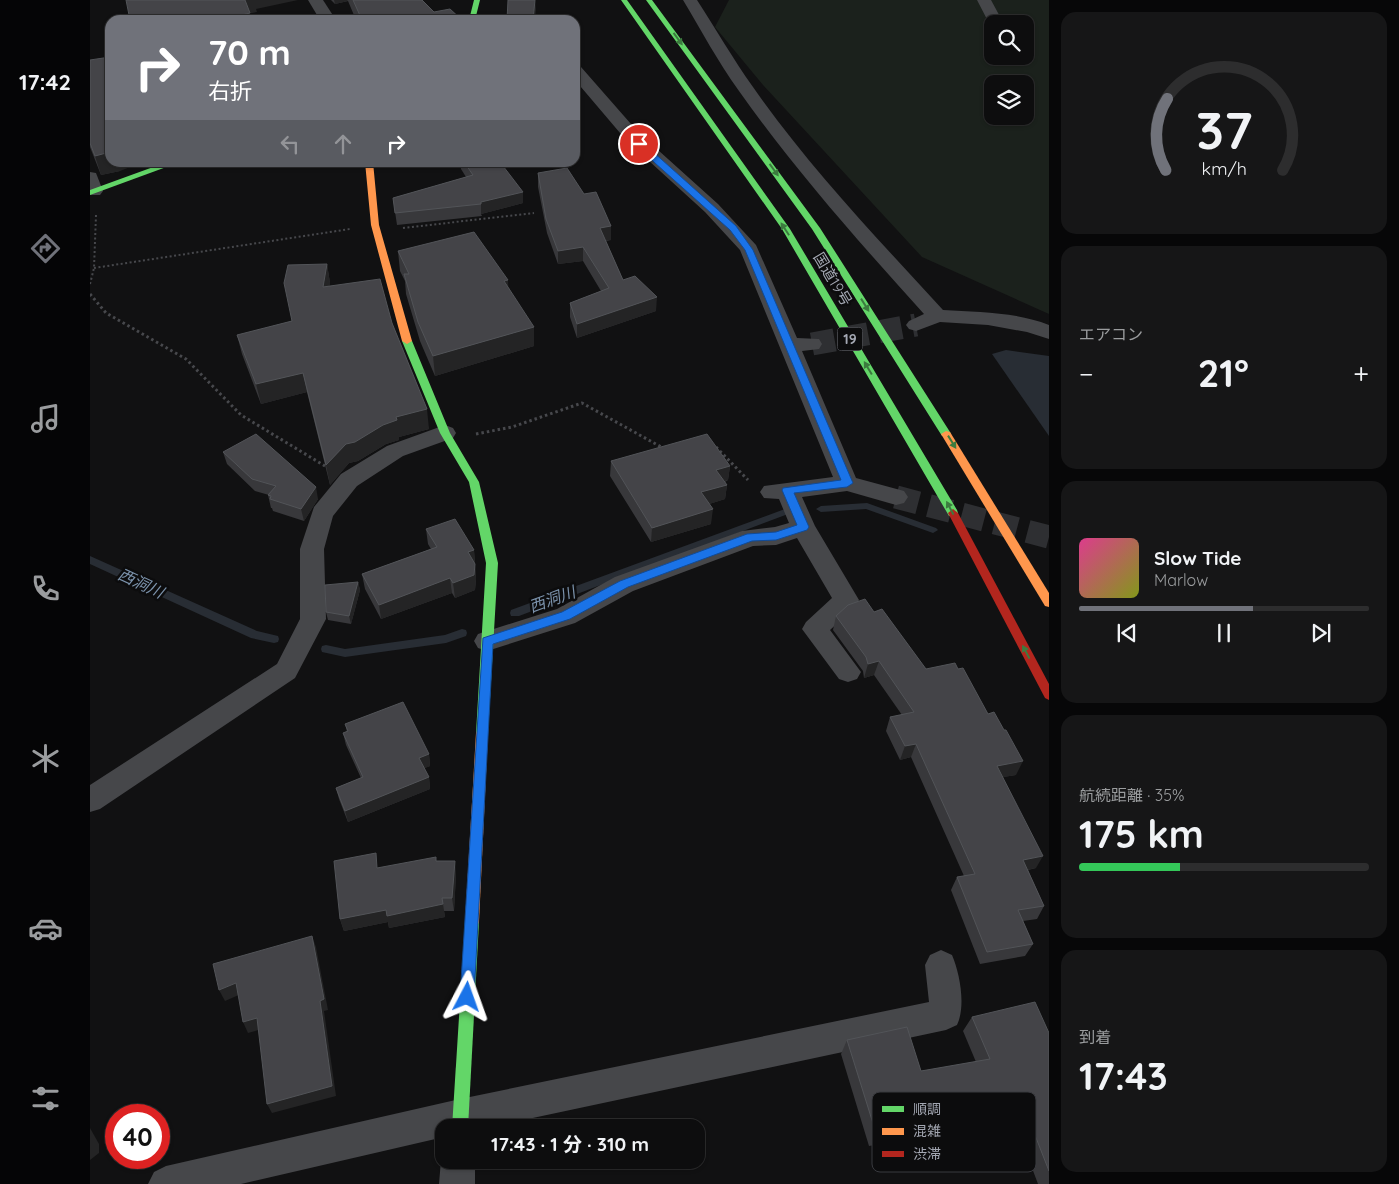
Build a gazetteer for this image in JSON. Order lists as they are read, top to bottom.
{
  "streets": {
    "main road": ["国道19号", "19"]
  },
  "water": ["西洞川"],
  "legend": ["順調", "混雑", "渋滞"],
  "page": {
    "tabs": "17:42",
    "turn": ["70 m", "右折"],
    "tile": [
      "エアコン",
      ["航続距離 · 35%", "175 km"],
      ["到着", "17:43"]
    ],
    "heat": ["−", "21°", "+"],
    "song": ["Slow Tide", "Marlow"],
    "limit": "40",
    "trip": "17:43 · 1 分 · 310 m",
    "gauge": ["37", "km/h"]
  }
}
